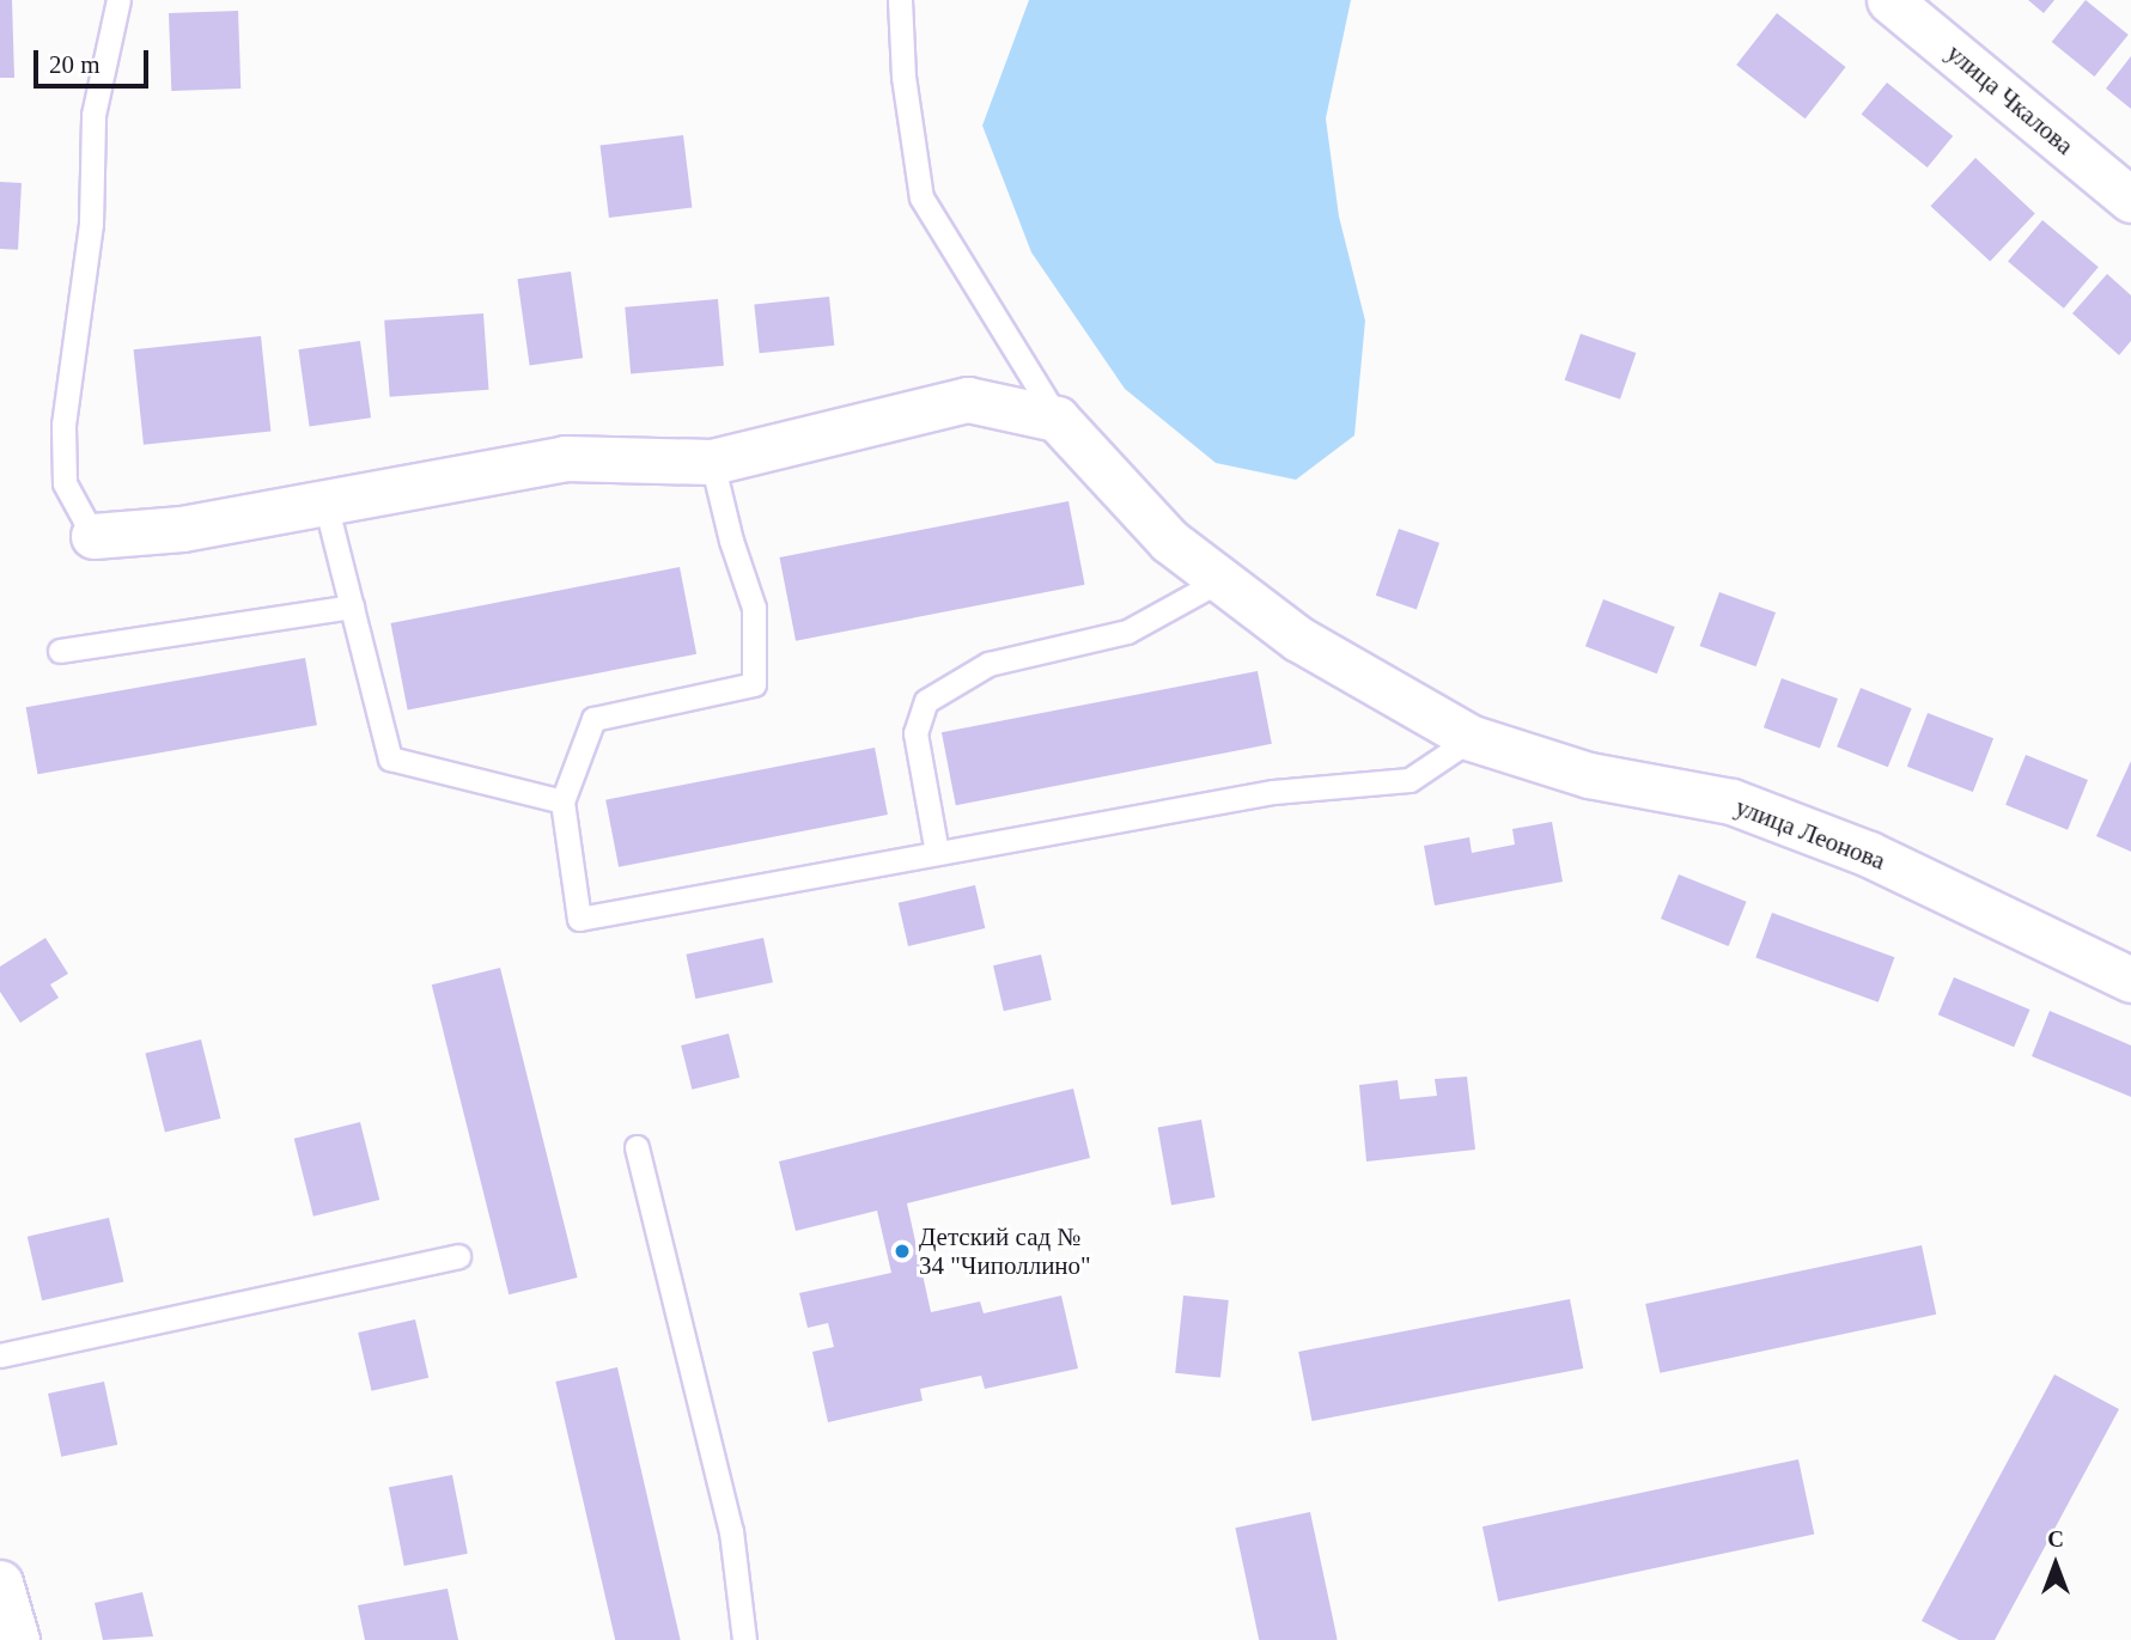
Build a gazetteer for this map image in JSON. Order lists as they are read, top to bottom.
{
  "streets": {
    "street": ["улица Чкалова", "улица Леонова"]
  },
  "places": ["Детский сад № 34 \"Чиполлино\""],
  "scale_bar": "20 m",
  "north": "top"
}
